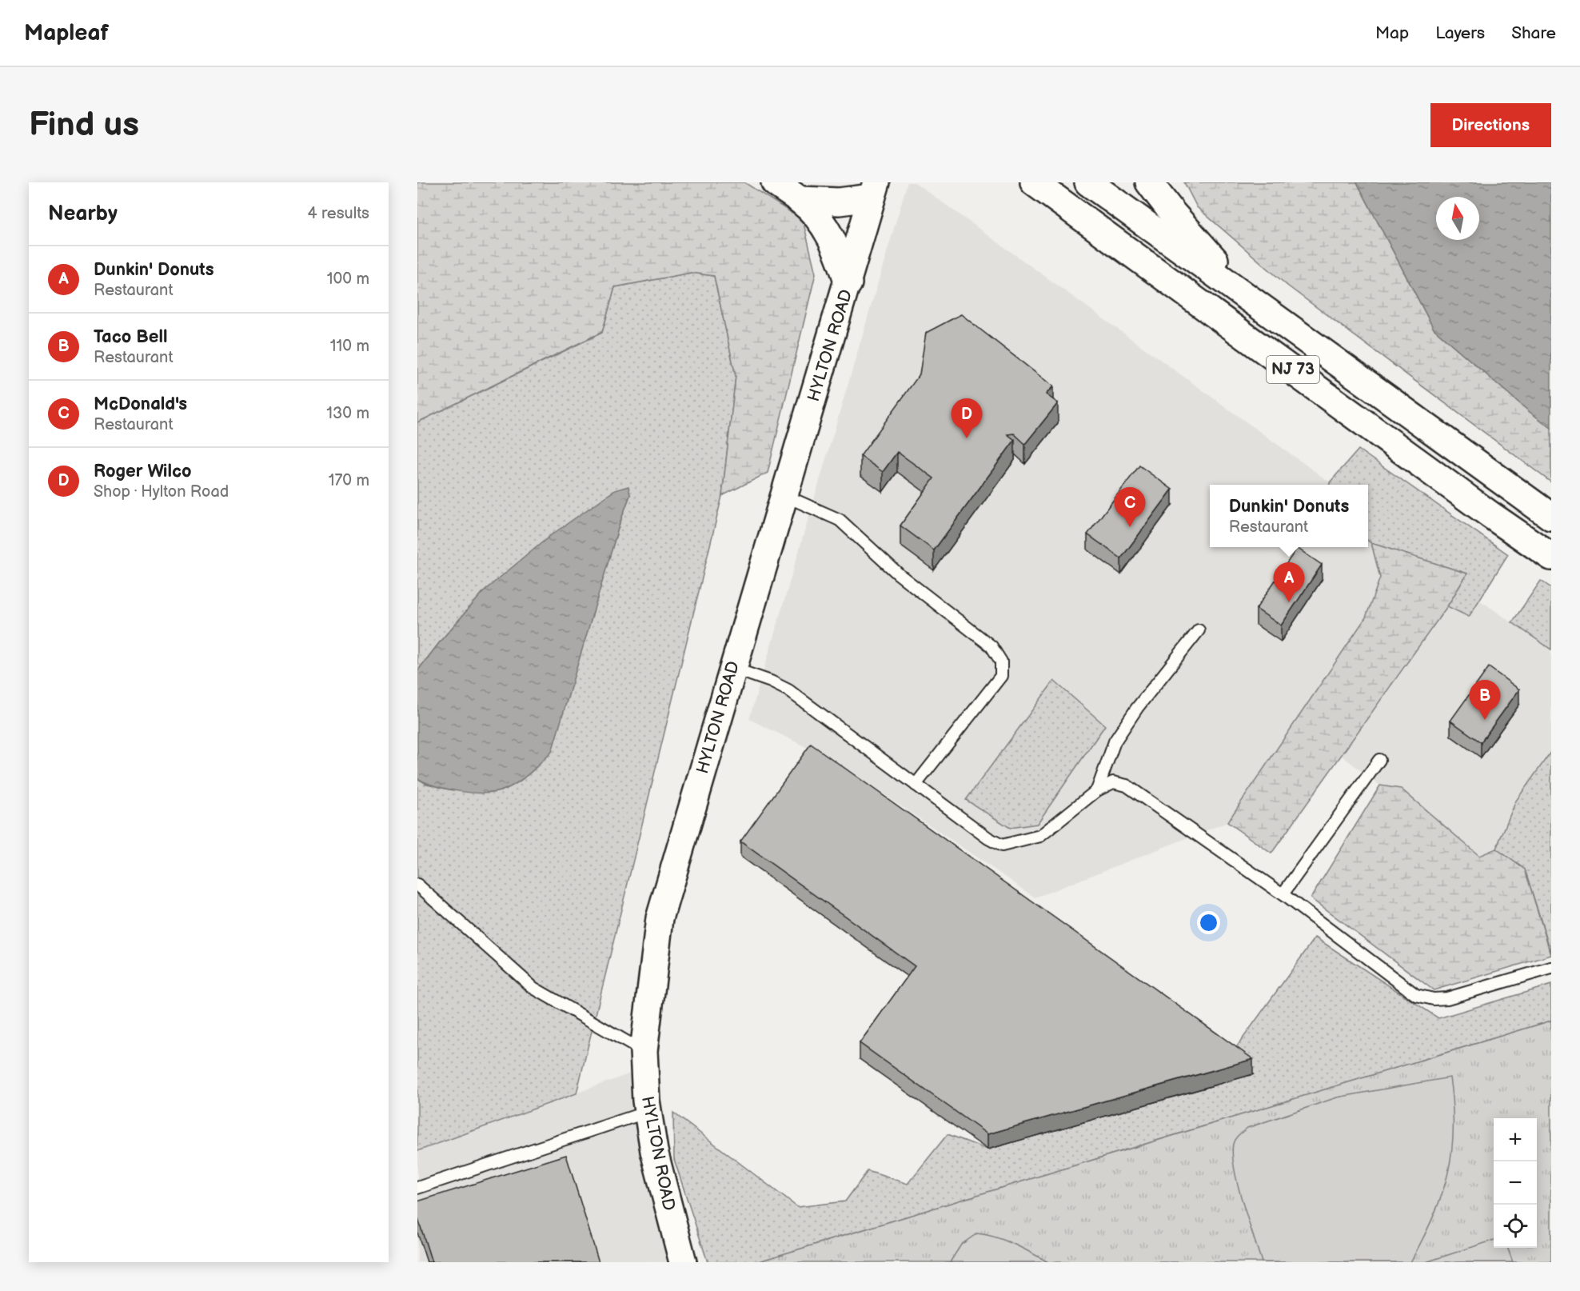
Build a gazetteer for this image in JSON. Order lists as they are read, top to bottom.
{
  "streets": {
    "main road": ["HYLTON ROAD", "NJ 73"]
  },
  "north": "top",
  "page": {
    "header": "Mapleaf",
    "nav": ["Map", "Layers", "Share"],
    "buttons": "Directions",
    "title": "Find us",
    "heading": ["Nearby", "4 results"],
    "list": [
      {
        "mark": "A",
        "name": "Dunkin' Donuts",
        "note": "Restaurant",
        "value": "100 m"
      },
      {
        "mark": "B",
        "name": "Taco Bell",
        "note": "Restaurant",
        "value": "110 m"
      },
      {
        "mark": "C",
        "name": "McDonald's",
        "note": "Restaurant",
        "value": "130 m"
      },
      {
        "mark": "D",
        "name": "Roger Wilco",
        "note": "Shop · Hylton Road",
        "value": "170 m"
      }
    ],
    "pins": [
      "D",
      "C",
      "A",
      "B"
    ],
    "popup": ["Dunkin' Donuts", "Restaurant"],
    "map_buttons": ["+", "−"]
  }
}
